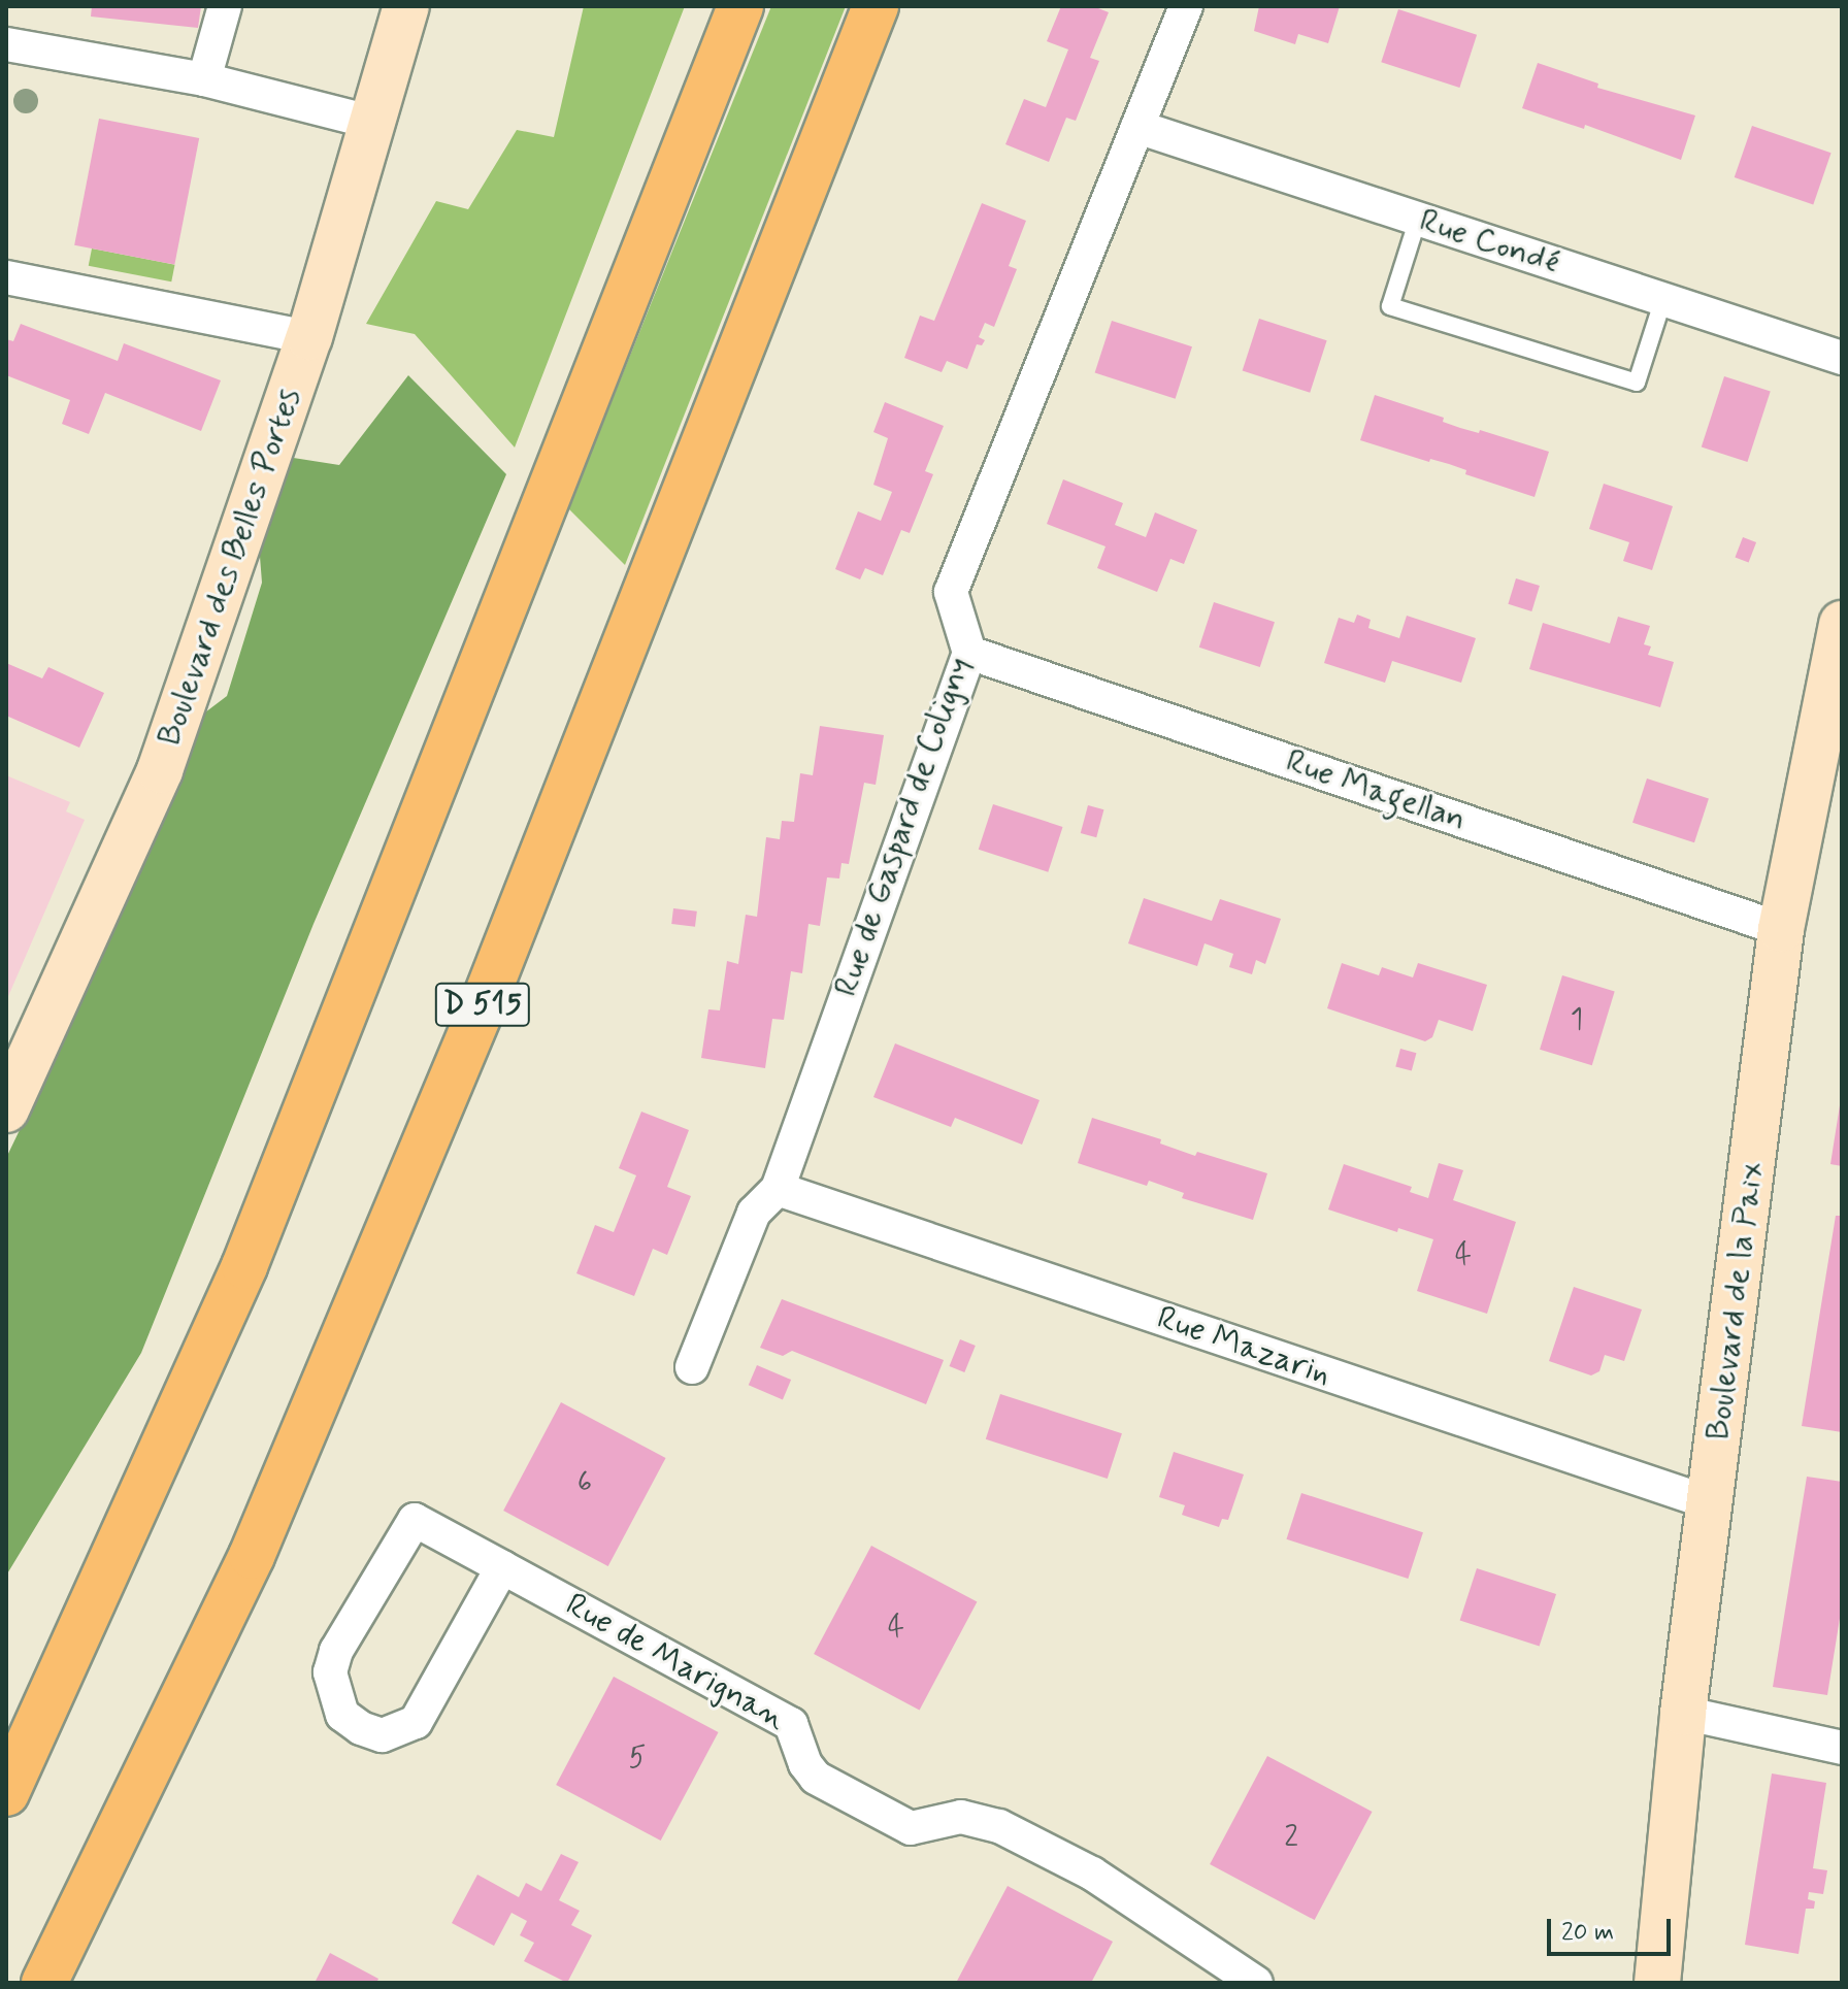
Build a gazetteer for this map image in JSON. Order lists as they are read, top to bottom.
{
  "streets": {
    "highway": ["D 515"],
    "street": [
      "Rue Condé",
      "Boulevard des Belles Portes",
      "Rue Magellan",
      "Rue de Gaspard de Coligny",
      "Boulevard de la Paix",
      "Rue Mazarin",
      "Rue de Marignan"
    ]
  },
  "crossings": [
    ["Rue Condé", "Rue de Gaspard de Coligny"],
    ["Rue Magellan", "Rue de Gaspard de Coligny"],
    ["Rue Magellan", "Boulevard de la Paix"],
    ["Rue de Gaspard de Coligny", "Rue Mazarin"],
    ["Boulevard de la Paix", "Rue Mazarin"]
  ],
  "house_numbers": [
    "1",
    "4",
    "6",
    "4",
    "5",
    "2"
  ],
  "scale_bar": "20 m"
}
